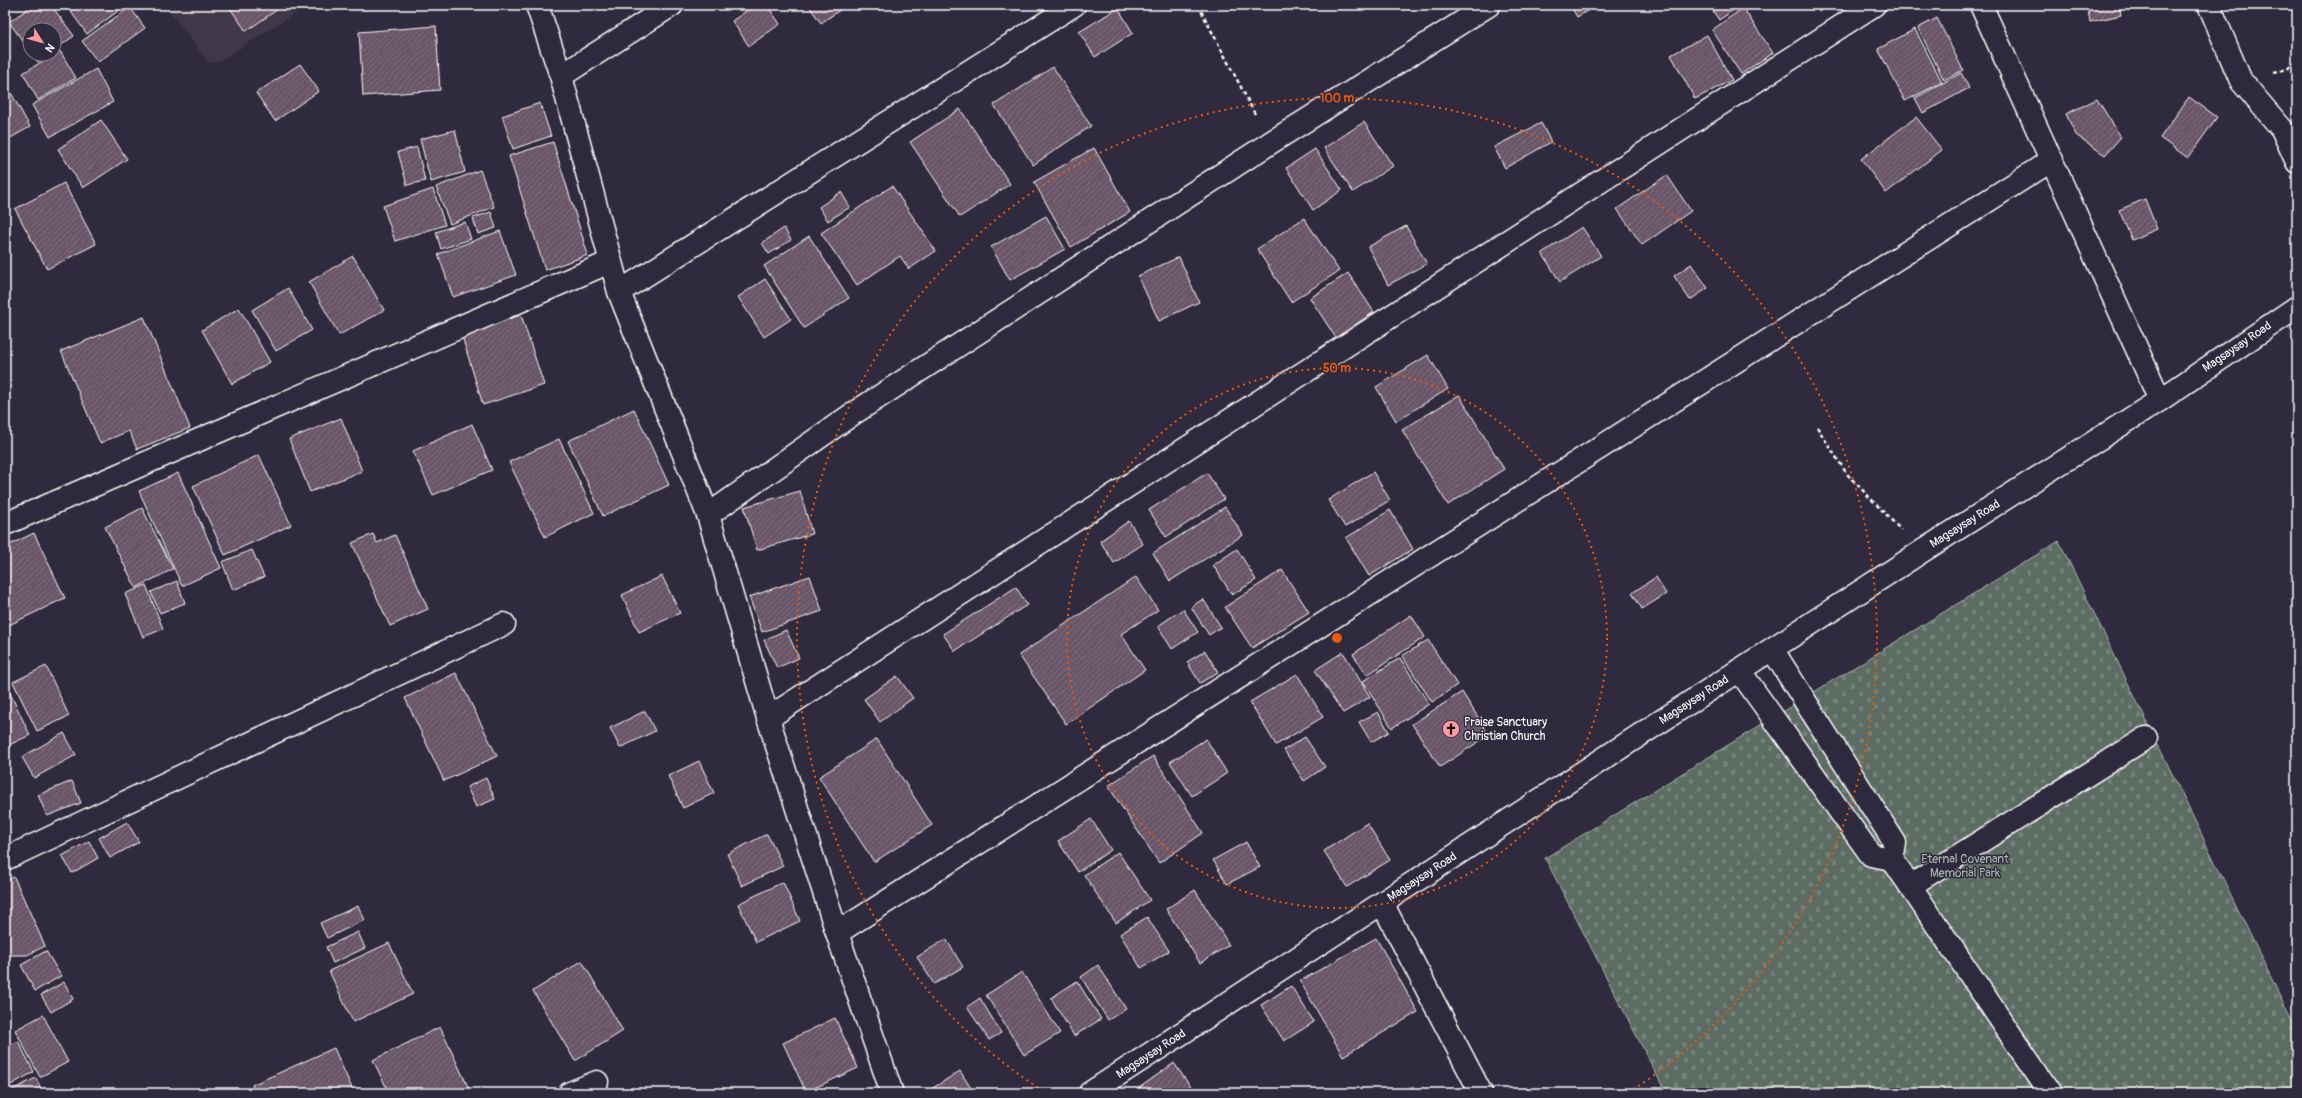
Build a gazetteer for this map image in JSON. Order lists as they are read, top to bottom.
{
  "streets": {
    "street": ["Magsaysay Road"]
  },
  "parks": ["Eternal Covenant Memorial Park"],
  "places": {
    "church": ["Praise Sanctuary Christian Church"]
  },
  "north": "bottom right",
  "rings": ["100 m", "50 m"]
}
